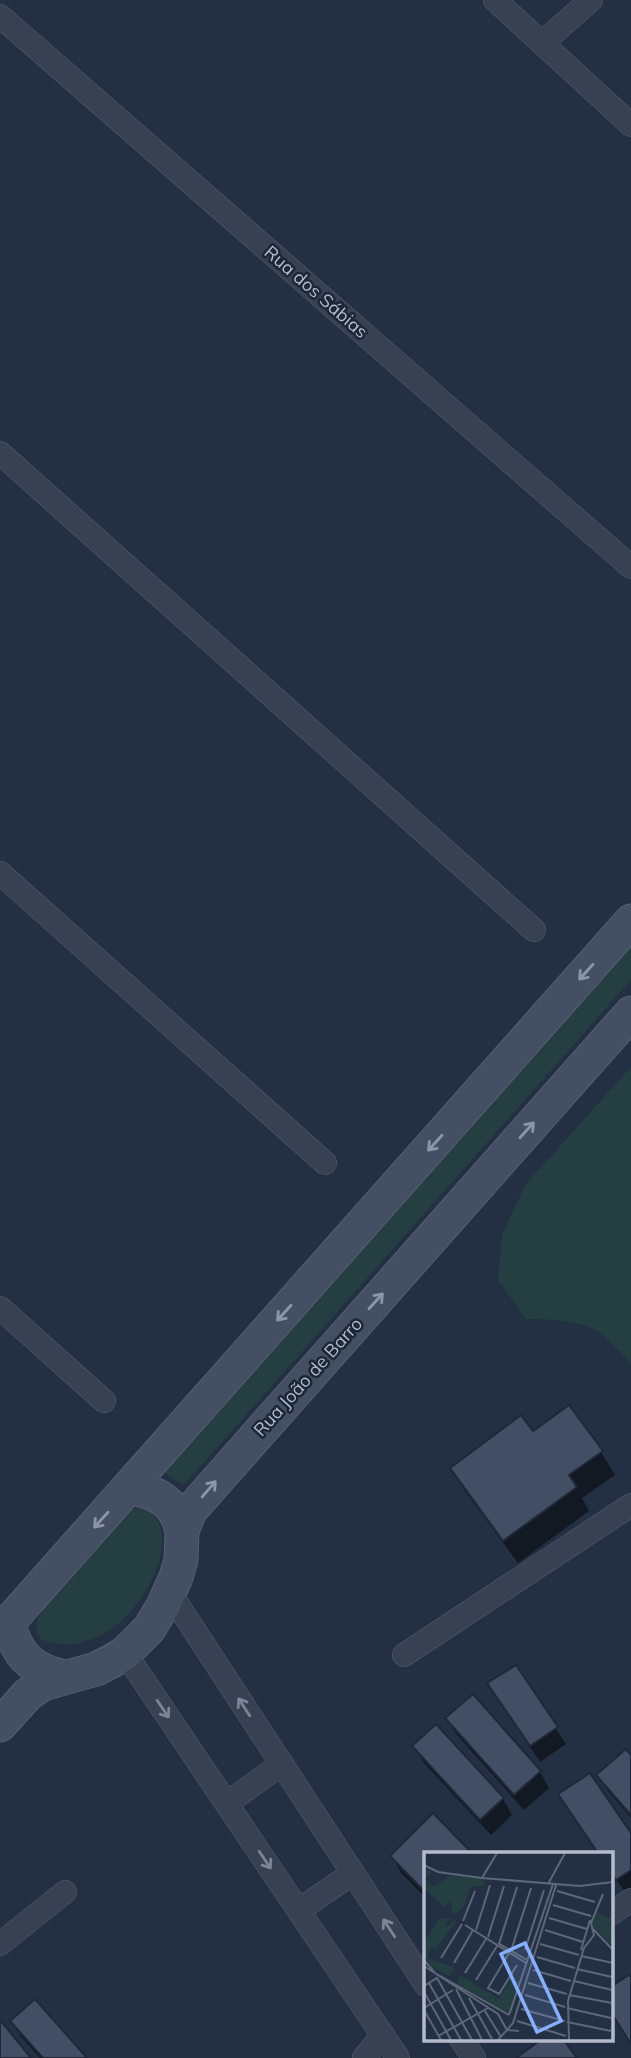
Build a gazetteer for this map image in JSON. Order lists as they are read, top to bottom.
{
  "streets": {
    "street": ["Rua dos Sábias", "Rua João de Barro"]
  }
}
